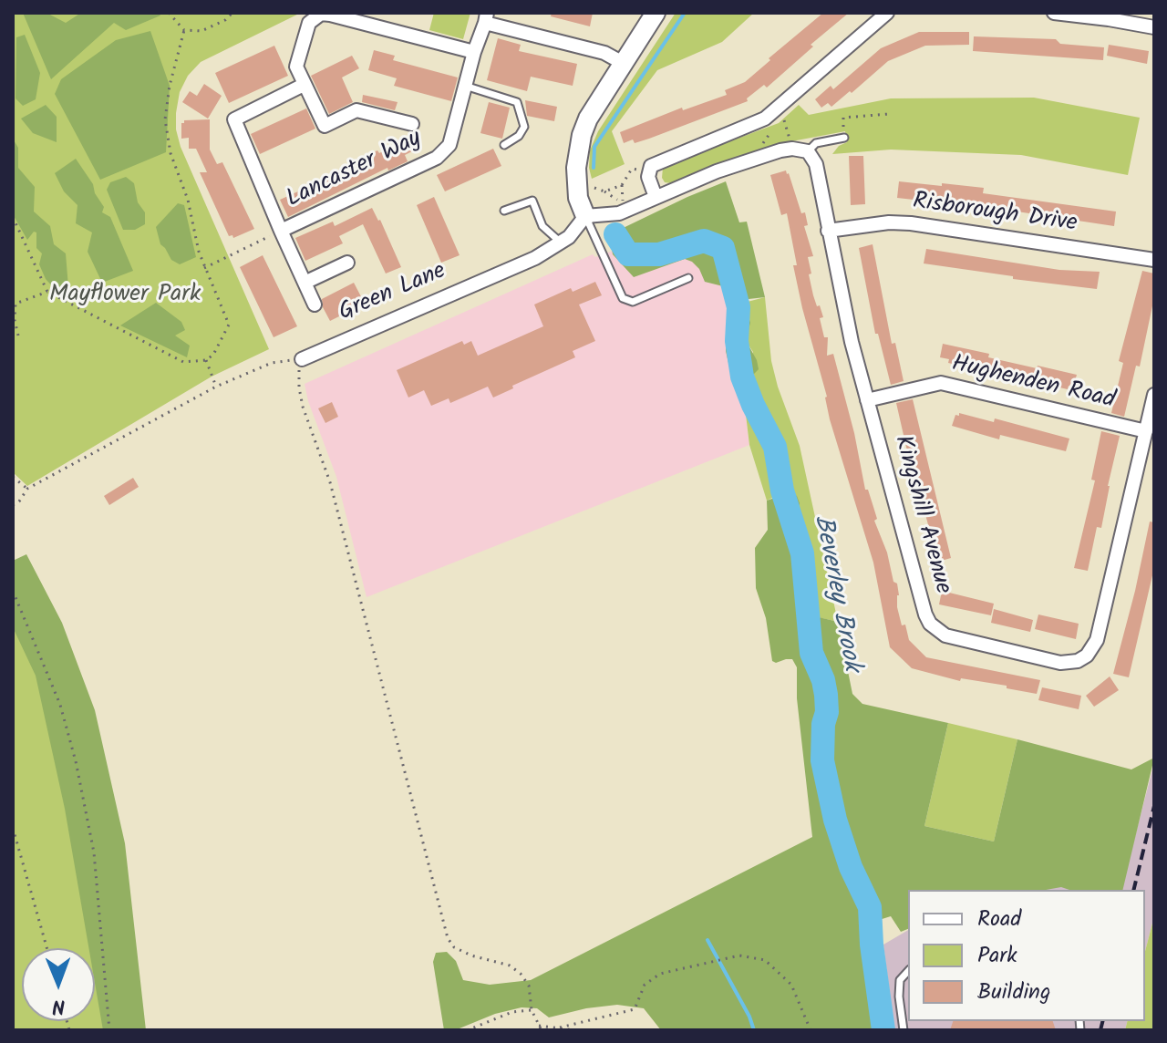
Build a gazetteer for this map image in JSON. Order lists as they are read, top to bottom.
{
  "streets": {
    "street": [
      "Lancaster Way",
      "Risborough Drive",
      "Green Lane",
      "Hughenden Road",
      "Kingshill Avenue"
    ]
  },
  "crossings": [
    ["Risborough Drive", "Kingshill Avenue"],
    ["Hughenden Road", "Kingshill Avenue"]
  ],
  "water": ["Beverley Brook"],
  "parks": ["Mayflower Park"],
  "legend": ["Road", "Park", "Building"],
  "north": "bottom"
}
